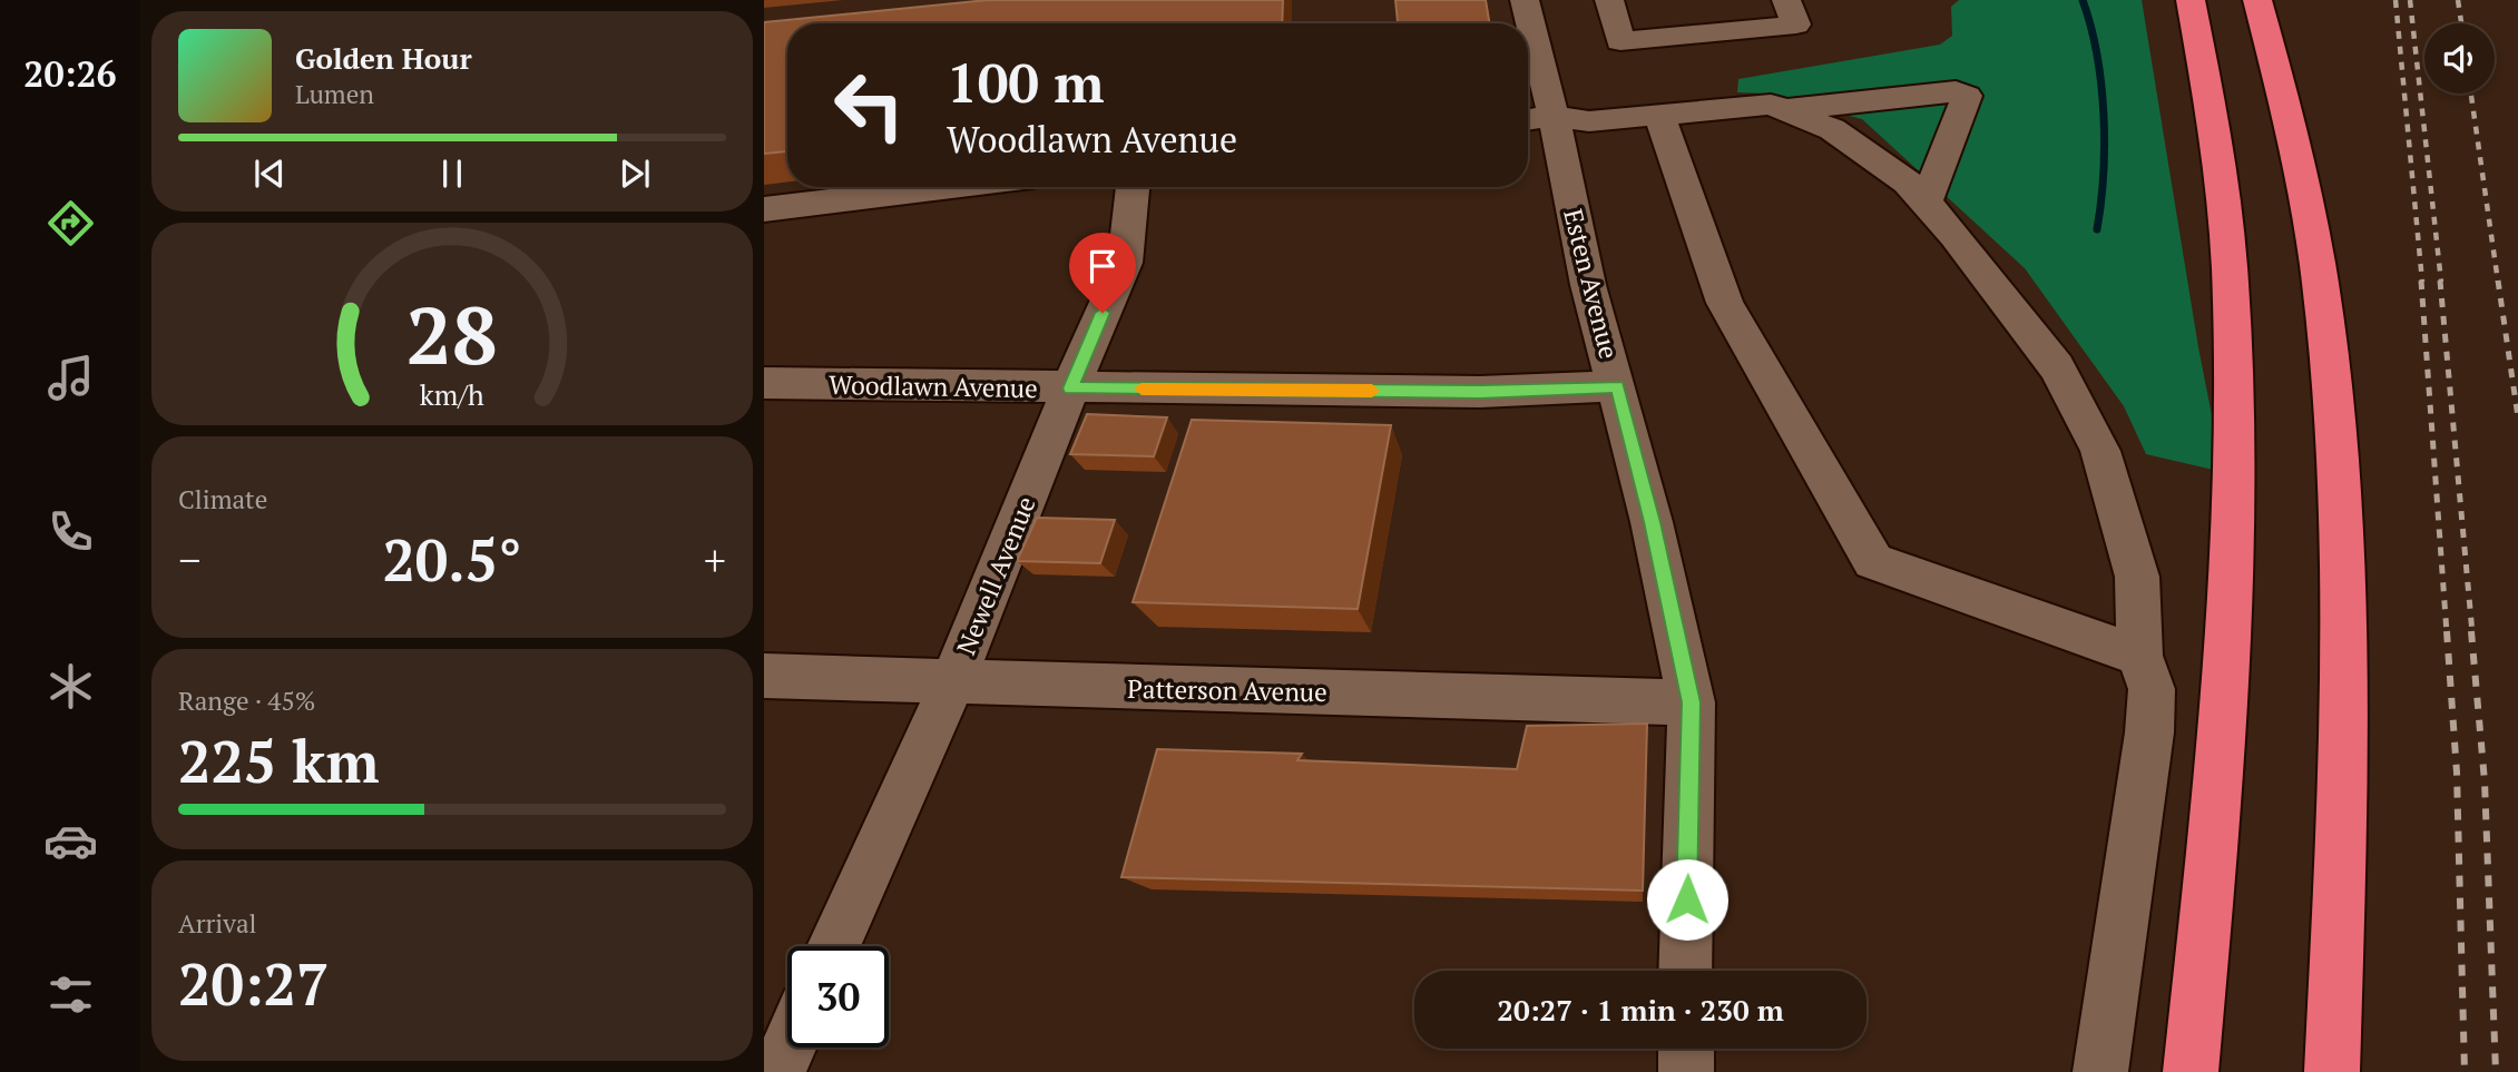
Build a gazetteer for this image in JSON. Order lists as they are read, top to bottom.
{
  "streets": {
    "street": [
      "Esten Avenue",
      "Woodlawn Avenue",
      "Newell Avenue",
      "Patterson Avenue"
    ]
  },
  "crossings": [
    ["Esten Avenue", "Woodlawn Avenue"],
    ["Esten Avenue", "Patterson Avenue"],
    ["Woodlawn Avenue", "Newell Avenue"],
    ["Newell Avenue", "Patterson Avenue"]
  ],
  "page": {
    "tabs": "20:26",
    "turn": ["100 m", "Woodlawn Avenue"],
    "song": ["Golden Hour", "Lumen"],
    "tile": [
      "Climate",
      ["Range · 45%", "225 km"],
      ["Arrival", "20:27"]
    ],
    "heat": ["−", "20.5°", "+"],
    "limit": "30",
    "trip": "20:27 · 1 min · 230 m",
    "gauge": ["28", "km/h"]
  }
}
